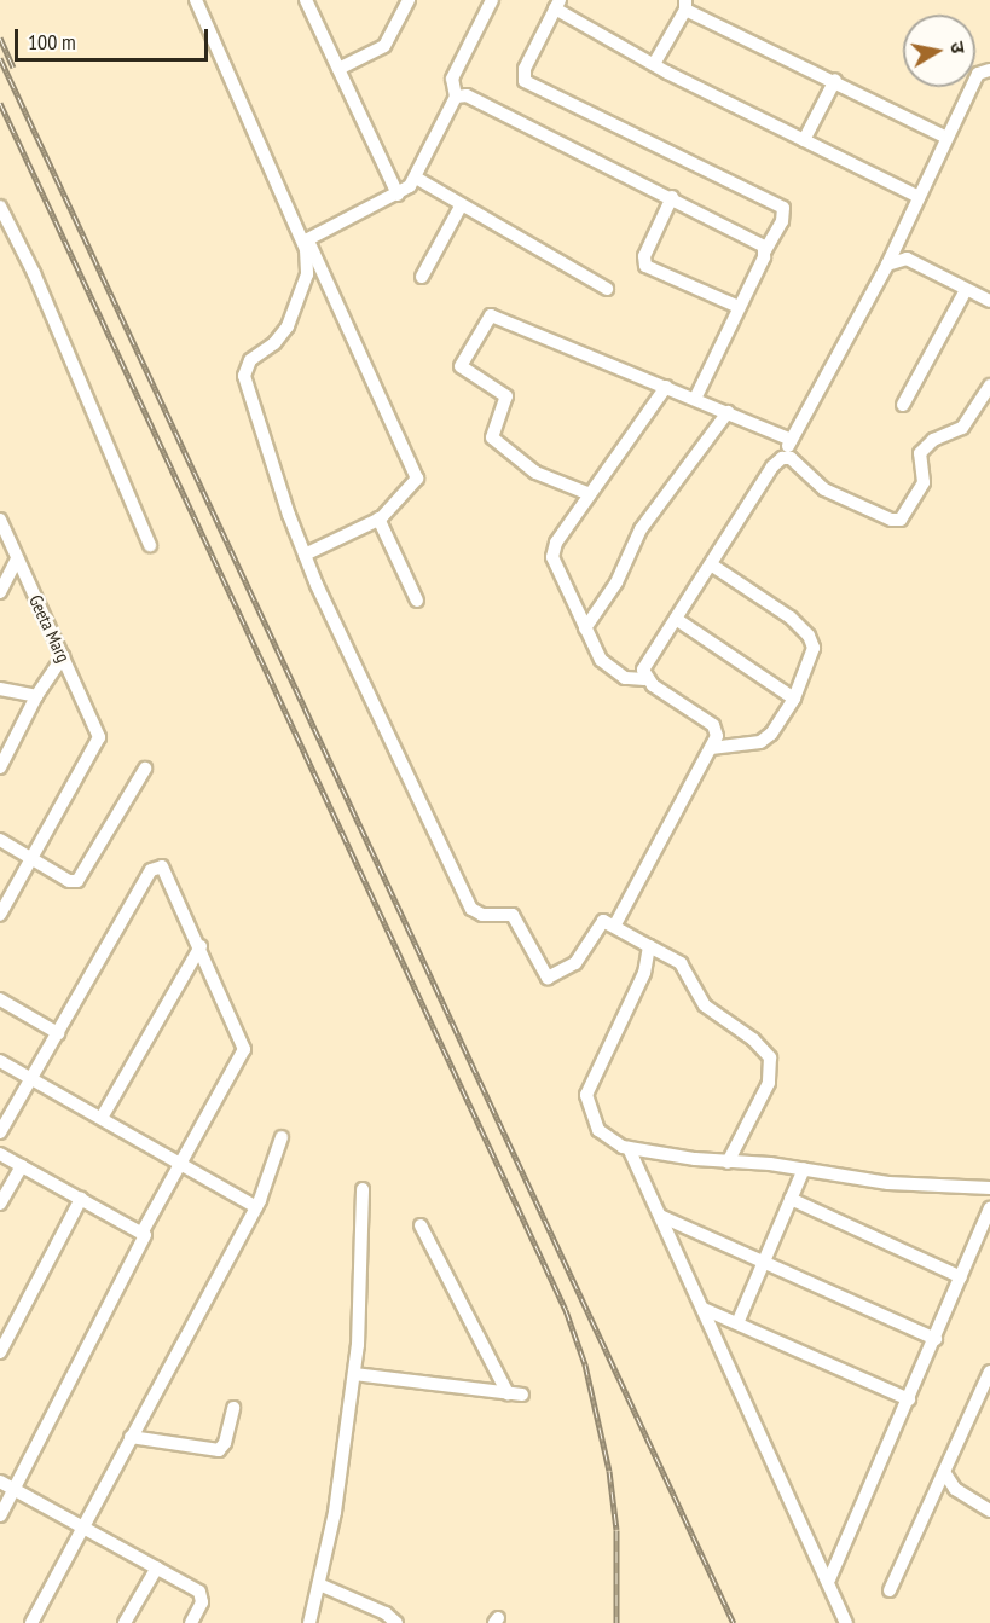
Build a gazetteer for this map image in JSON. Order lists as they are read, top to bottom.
{
  "streets": {
    "street": ["Geeta Marg"]
  },
  "scale_bar": "100 m",
  "north": "right"
}
